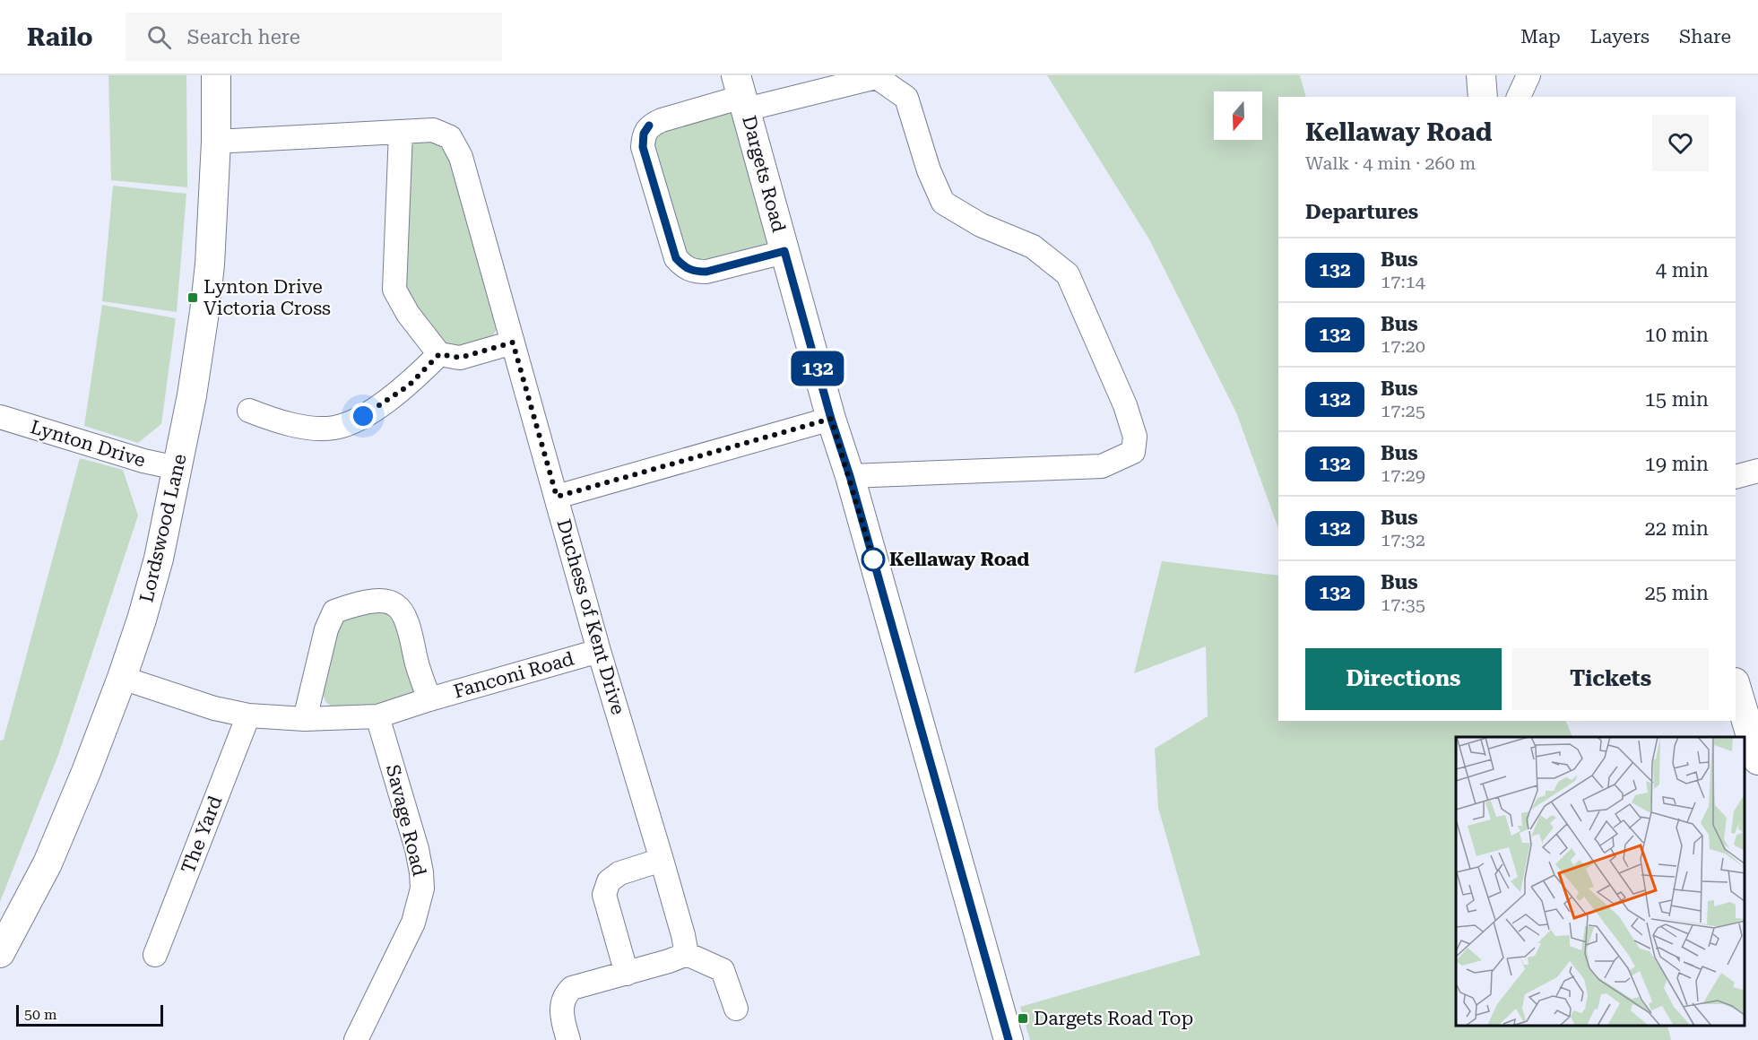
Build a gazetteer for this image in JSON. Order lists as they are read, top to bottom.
{
  "streets": {
    "street": [
      "Dargets Road",
      "Lynton Drive",
      "Lordswood Lane",
      "Duchess of Kent Drive",
      "Fanconi Road",
      "Savage Road",
      "The Yard"
    ]
  },
  "crossings": [
    ["Lynton Drive", "Lordswood Lane"],
    ["Lordswood Lane", "Duchess of Kent Drive"],
    ["Lordswood Lane", "Fanconi Road"],
    ["Duchess of Kent Drive", "Fanconi Road"],
    ["Fanconi Road", "Savage Road"],
    ["Fanconi Road", "The Yard"]
  ],
  "places": {
    "transit": ["Lynton Drive Victoria Cross", "Dargets Road Top"],
    "other": ["Kellaway Road"]
  },
  "lines": ["bus line 132"],
  "scale_bar": "50 m",
  "north": "bottom",
  "page": {
    "header": "Railo",
    "search": "Search here",
    "nav": ["Map", "Layers", "Share"],
    "on_map": "132",
    "heading": [
      ["Kellaway Road", "Walk · 4 min · 260 m"],
      "Departures"
    ],
    "list": [
      {
        "mark": "132",
        "name": "Bus",
        "note": "17:14",
        "value": "4 min"
      },
      {
        "mark": "132",
        "name": "Bus",
        "note": "17:20",
        "value": "10 min"
      },
      {
        "mark": "132",
        "name": "Bus",
        "note": "17:25",
        "value": "15 min"
      },
      {
        "mark": "132",
        "name": "Bus",
        "note": "17:29",
        "value": "19 min"
      },
      {
        "mark": "132",
        "name": "Bus",
        "note": "17:32",
        "value": "22 min"
      },
      {
        "mark": "132",
        "name": "Bus",
        "note": "17:35",
        "value": "25 min"
      }
    ],
    "buttons": ["Directions", "Tickets"],
    "scale": "50 m"
  }
}
